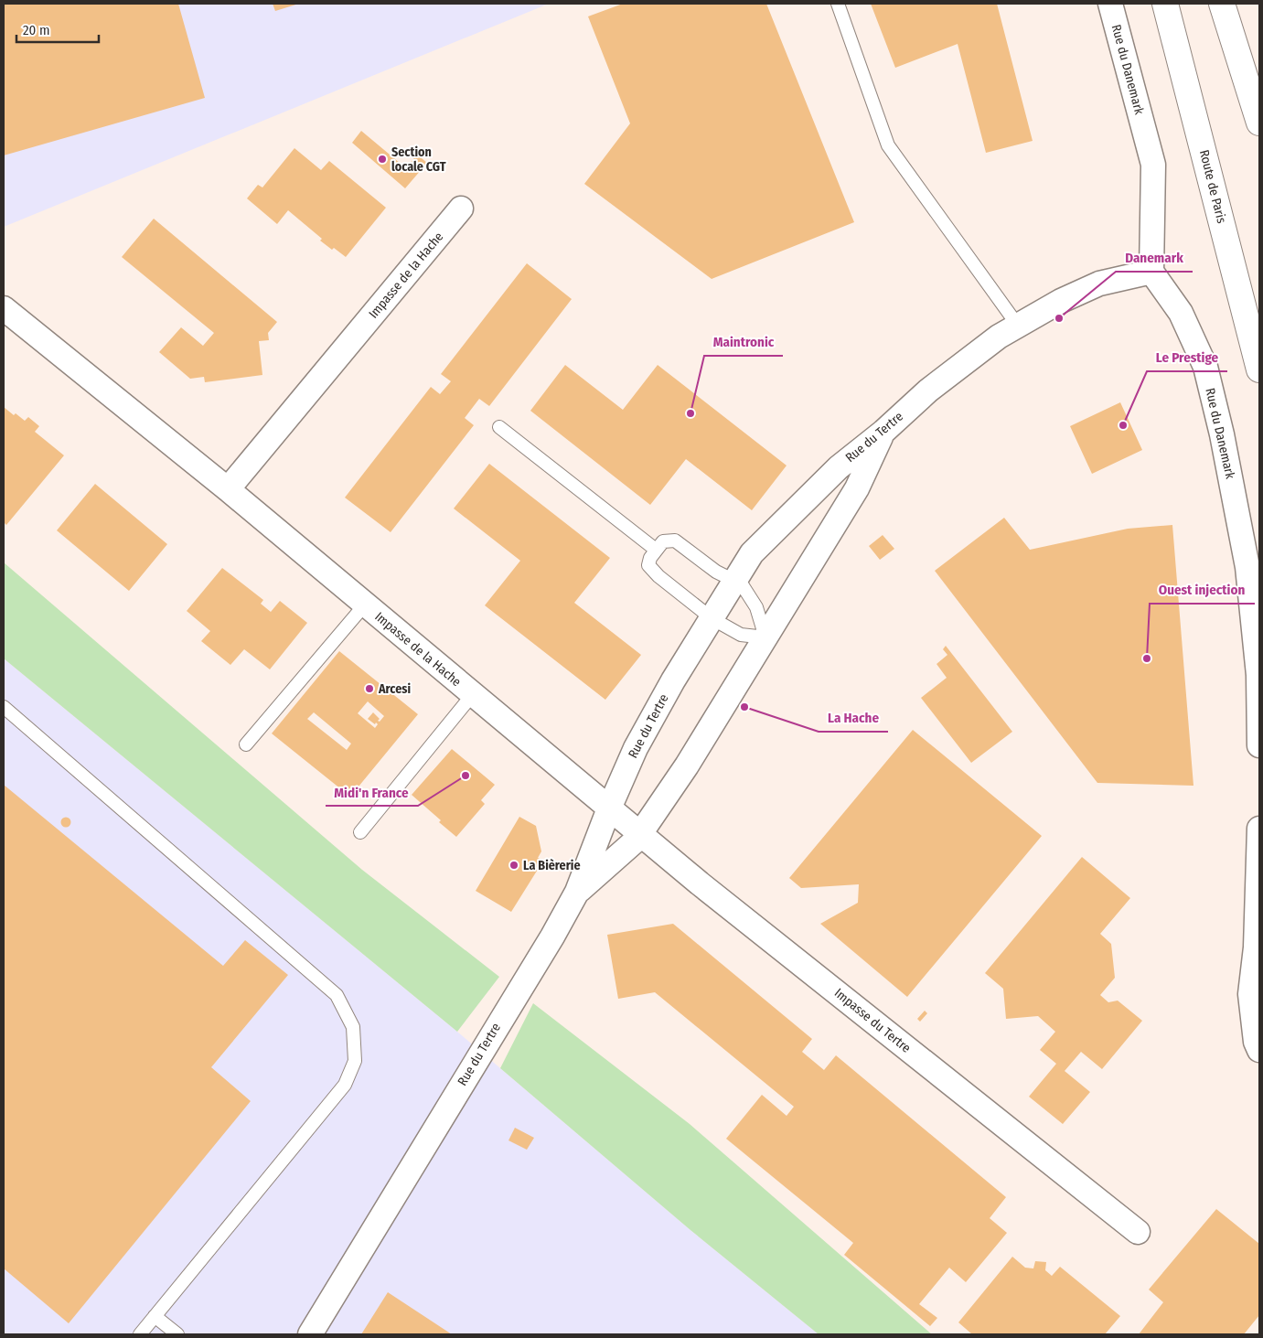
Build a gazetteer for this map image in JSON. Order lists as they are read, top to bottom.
{
  "streets": {
    "main road": ["Route de Paris"],
    "street": [
      "Rue du Danemark",
      "Impasse de la Hache",
      "Rue du Tertre",
      "Impasse du Tertre"
    ]
  },
  "crossings": [
    ["Rue du Danemark", "Rue du Tertre"],
    ["Impasse de la Hache", "Rue du Tertre"],
    ["Impasse de la Hache", "Impasse du Tertre"],
    ["Rue du Tertre", "Impasse du Tertre"]
  ],
  "places": [
    "Section locale CGT",
    "Danemark",
    "Maintronic",
    "Le Prestige",
    "Ouest injection",
    "Arcesi",
    "La Hache",
    "Midi'n France",
    "La Bièrerie"
  ],
  "scale_bar": "20 m"
}
